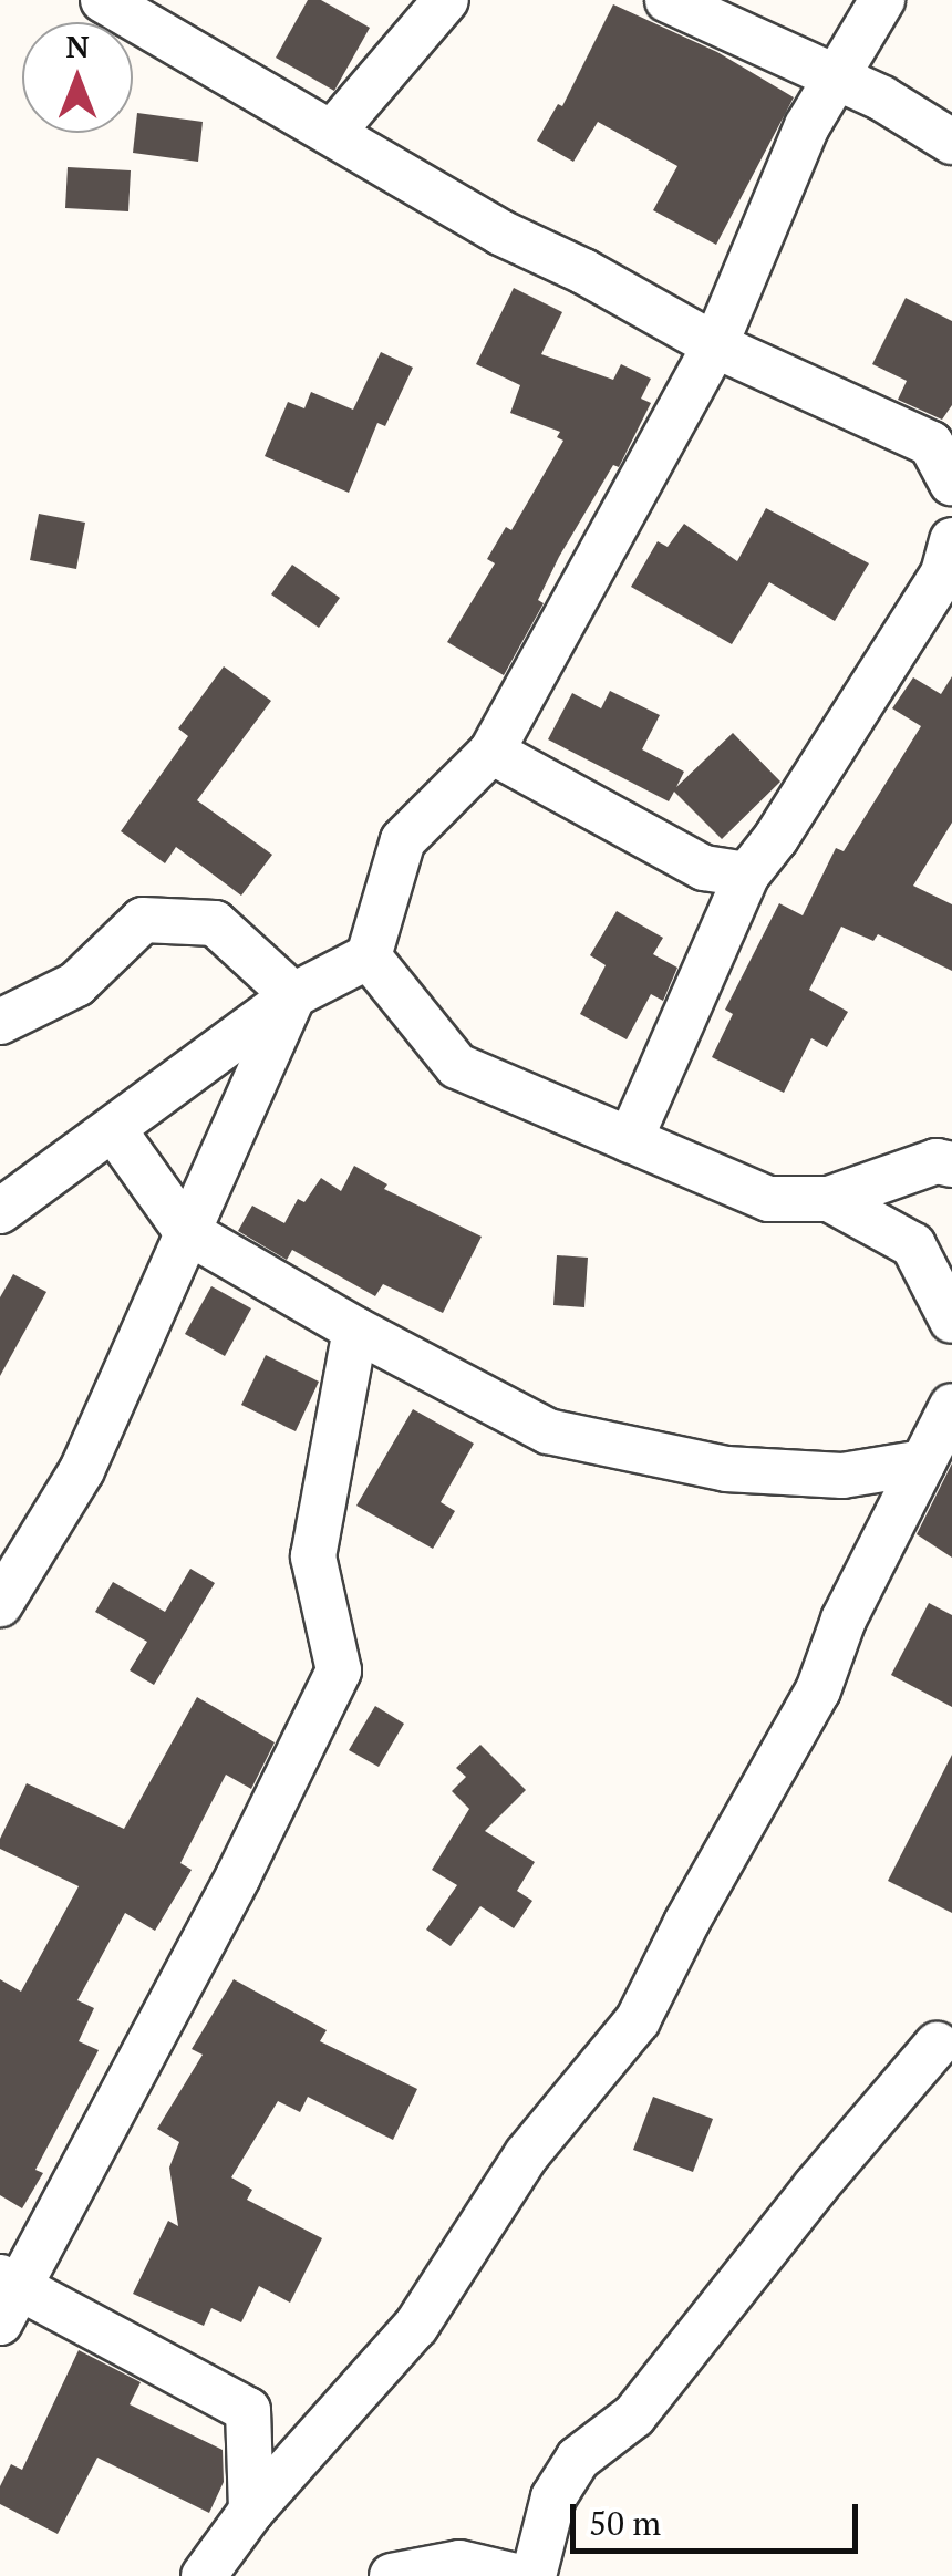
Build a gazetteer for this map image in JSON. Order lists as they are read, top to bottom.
{
  "scale_bar": "50 m",
  "north": "top"
}
